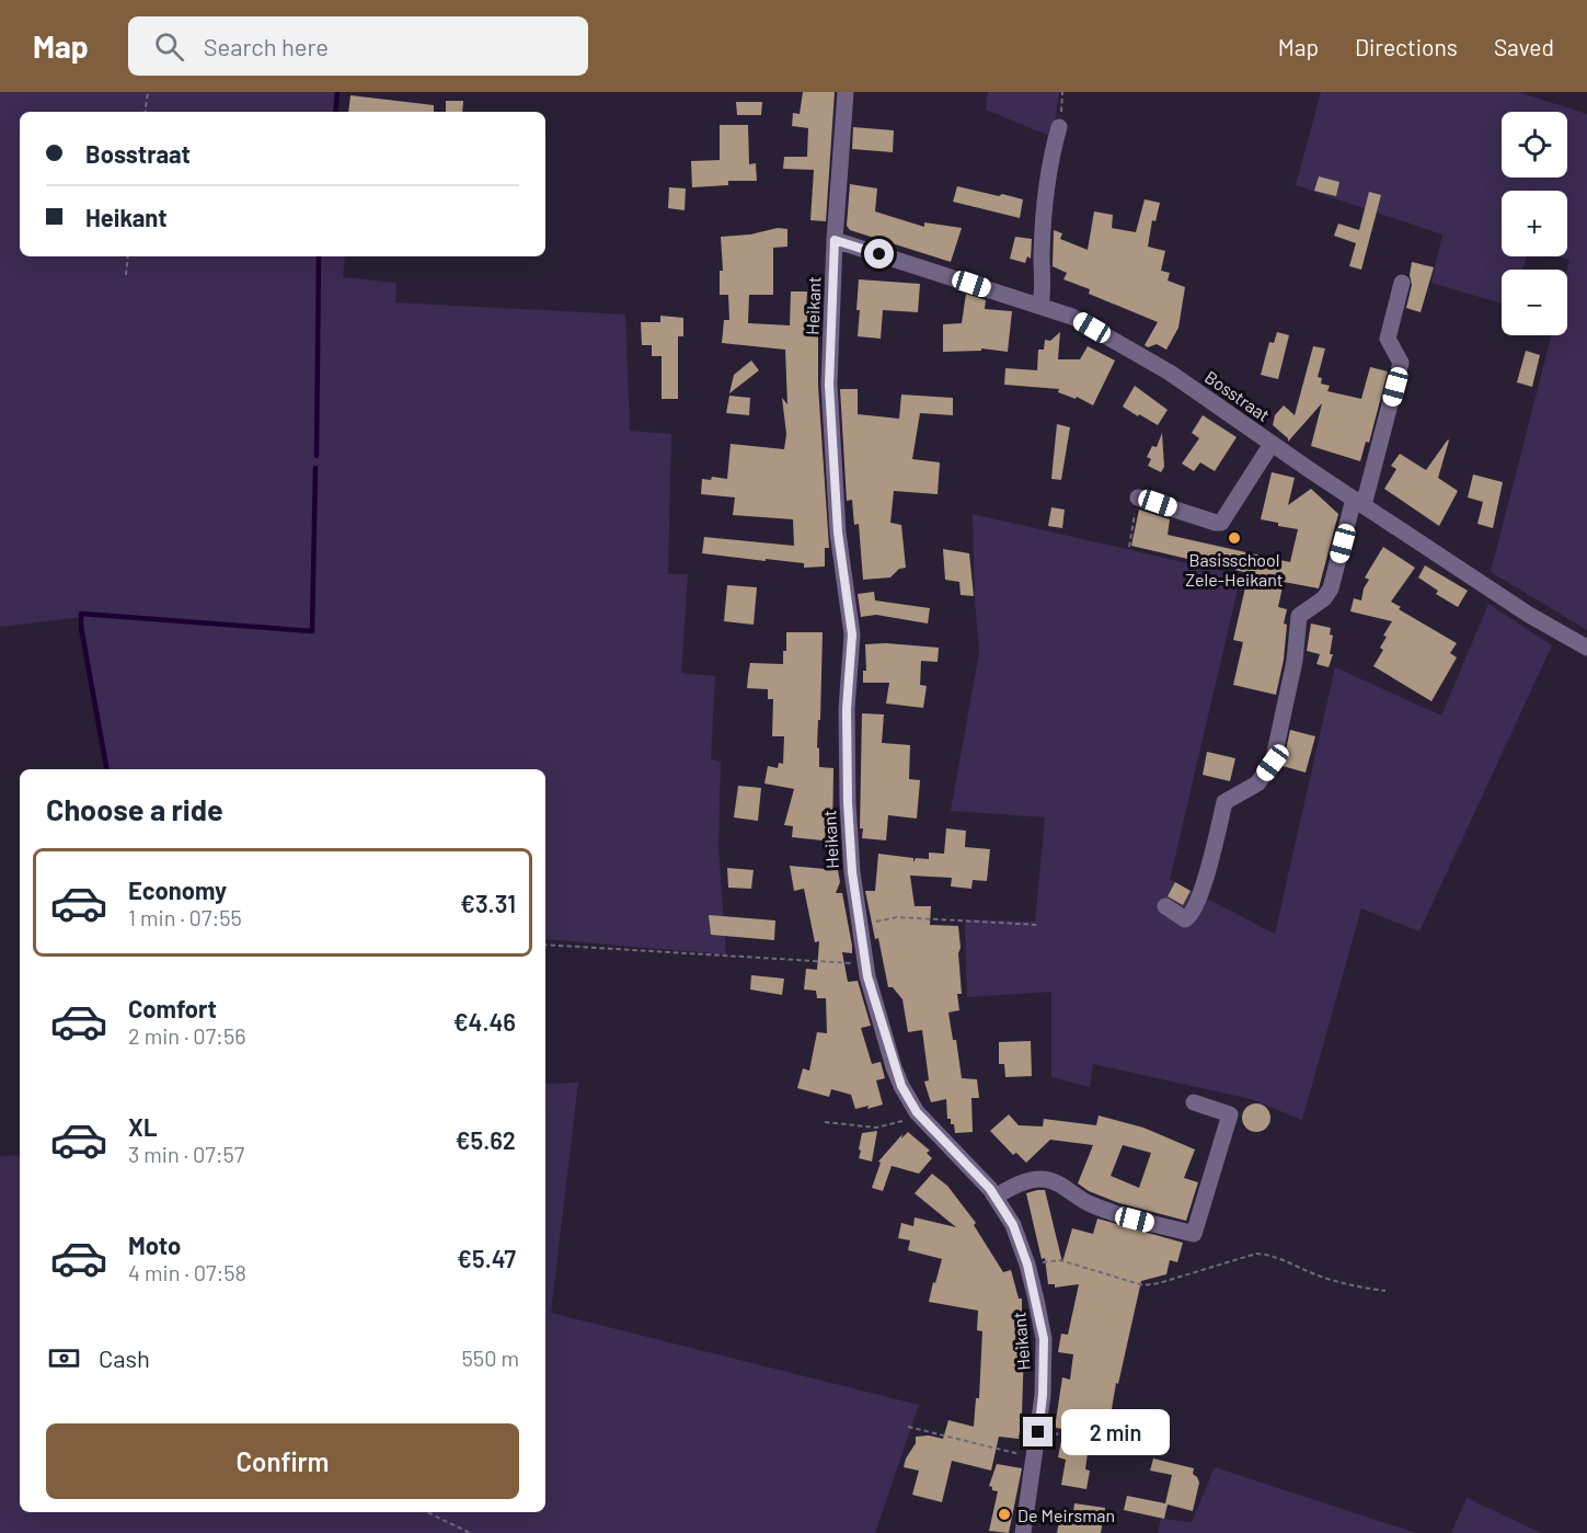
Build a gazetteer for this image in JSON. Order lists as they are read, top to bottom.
{
  "streets": {
    "street": ["Heikant", "Bosstraat"]
  },
  "crossings": [
    ["Heikant", "Bosstraat"]
  ],
  "places": ["Basisschool Zele-Heikant", "De Meirsman"],
  "page": {
    "header": "Map",
    "search": "Search here",
    "nav": ["Map", "Directions", "Saved"],
    "map_buttons": ["+", "−"],
    "banner": ["Bosstraat", "Heikant"],
    "heading": "Choose a ride",
    "list": [
      {
        "name": "Economy",
        "note": "1 min · 07:55",
        "value": "€3.31"
      },
      {
        "name": "Comfort",
        "note": "2 min · 07:56",
        "value": "€4.46"
      },
      {
        "name": "XL",
        "note": "3 min · 07:57",
        "value": "€5.62"
      },
      {
        "name": "Moto",
        "note": "4 min · 07:58",
        "value": "€5.47"
      }
    ],
    "pay": ["Cash", "550 m"],
    "bubble": "2 min",
    "buttons": "Confirm"
  }
}
